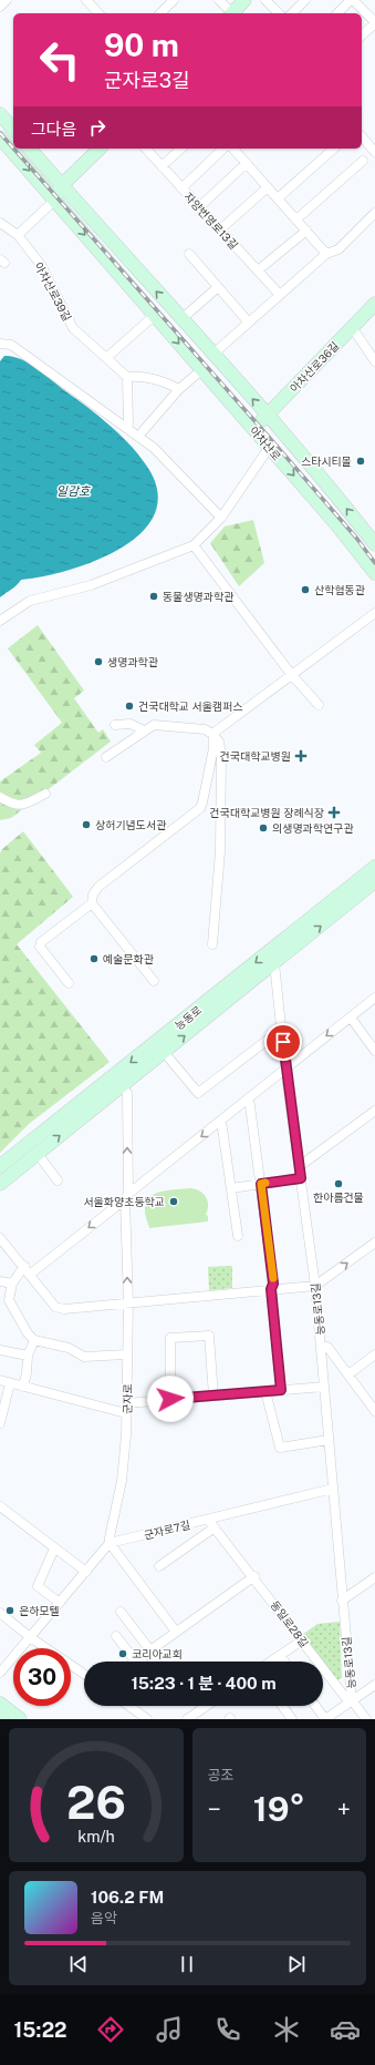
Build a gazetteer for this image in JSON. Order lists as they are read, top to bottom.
{
  "streets": {
    "main road": ["아차산로36길", "아차산로", "능동로"],
    "street": [
      "자양번영로13길",
      "아차산로39길",
      "능동로13길",
      "군자로",
      "군자로7길",
      "동일로28길"
    ]
  },
  "crossings": [
    ["아차산로36길", "아차산로"],
    ["능동로", "능동로13길"],
    ["능동로", "군자로"],
    ["능동로13길", "군자로7길"],
    ["능동로13길", "동일로28길"],
    ["군자로", "군자로7길"],
    ["군자로7길", "동일로28길"]
  ],
  "one_way": ["군자로"],
  "water": ["일감호"],
  "places": {
    "other": [
      "스타시티몰",
      "산학협동관",
      "동물생명과학관",
      "생명과학관",
      "건국대학교 서울캠퍼스",
      "상허기념도서관",
      "의생명과학연구관",
      "예술문화관",
      "한아름건물",
      "서울화양초등학교",
      "은하모텔",
      "코리아교회"
    ],
    "health": ["건국대학교병원", "건국대학교병원 장례식장"]
  },
  "page": {
    "turn": ["90 m", "군자로3길"],
    "then": "그다음",
    "limit": "30",
    "trip": "15:23 · 1 분 · 400 m",
    "tile": "공조",
    "heat": ["−", "19°", "+"],
    "song": ["106.2 FM", "음악"],
    "tabs": "15:22",
    "gauge": ["26", "km/h"]
  }
}
